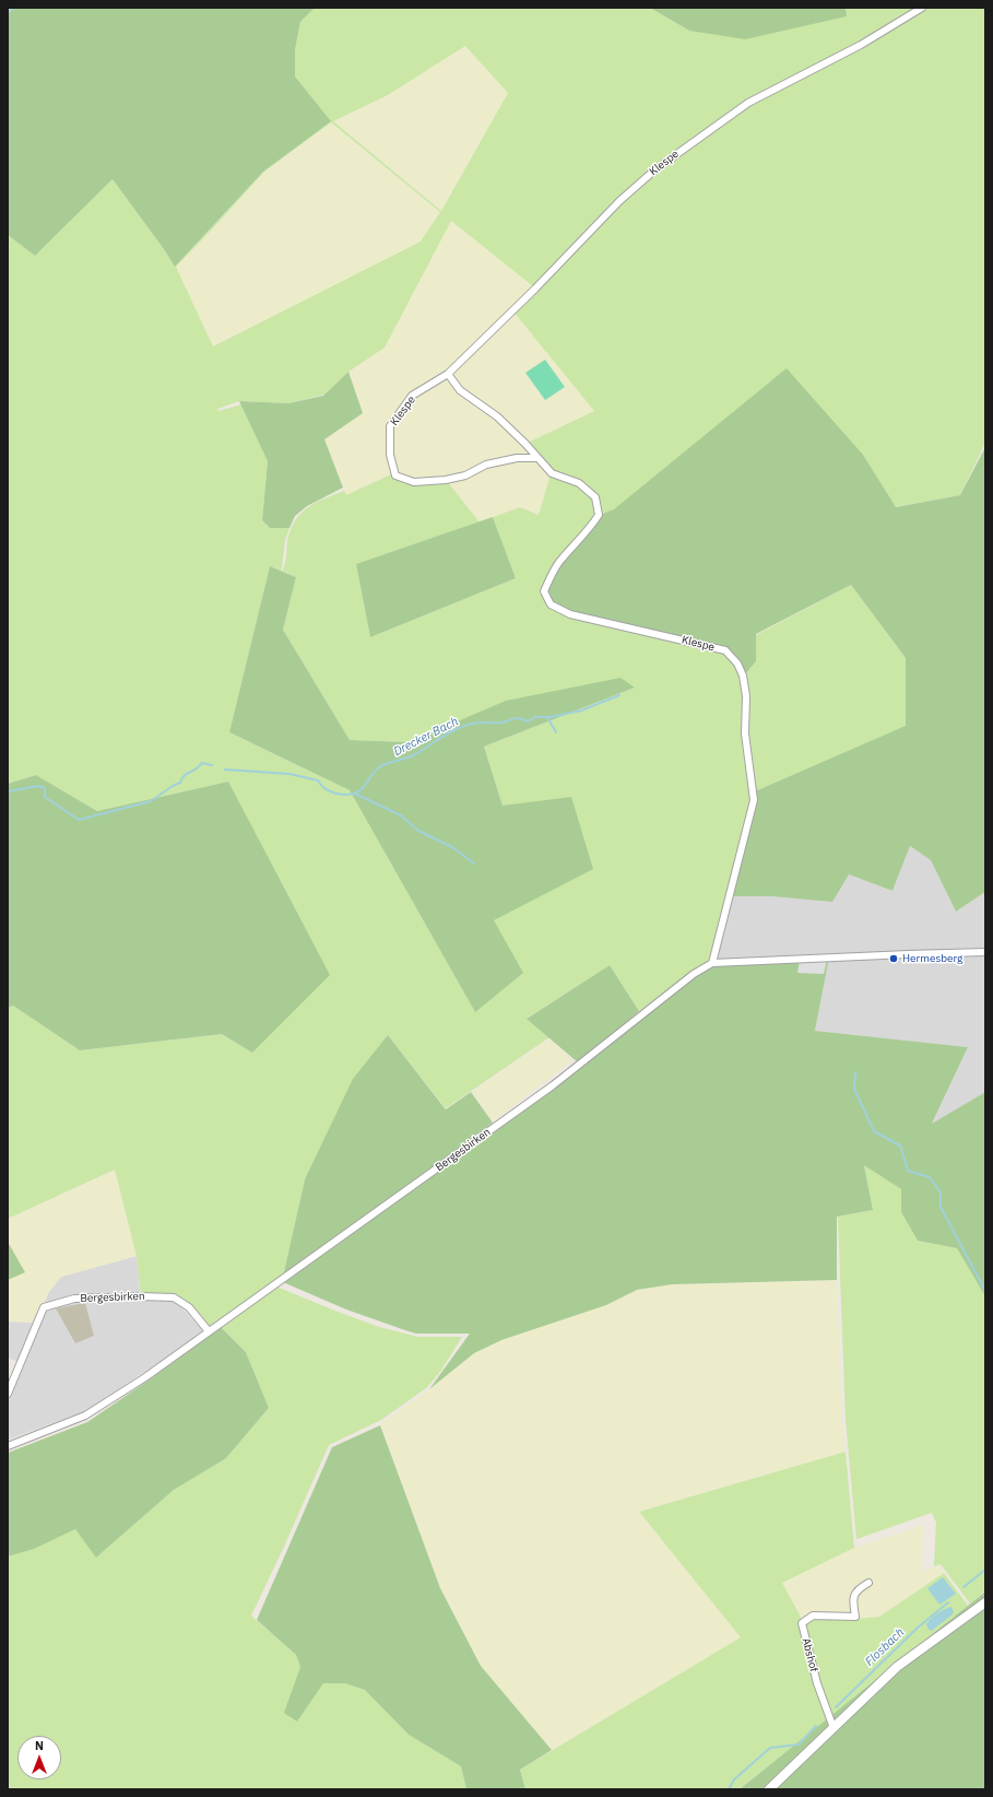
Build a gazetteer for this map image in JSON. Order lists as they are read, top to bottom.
{
  "streets": {
    "street": ["Klespe", "Bergesbirken", "Abshof"]
  },
  "crossings": [
    ["Klespe", "Bergesbirken"]
  ],
  "water": ["Drecker Bach", "Flosbach"],
  "places": ["Hermesberg"],
  "north": "top"
}
